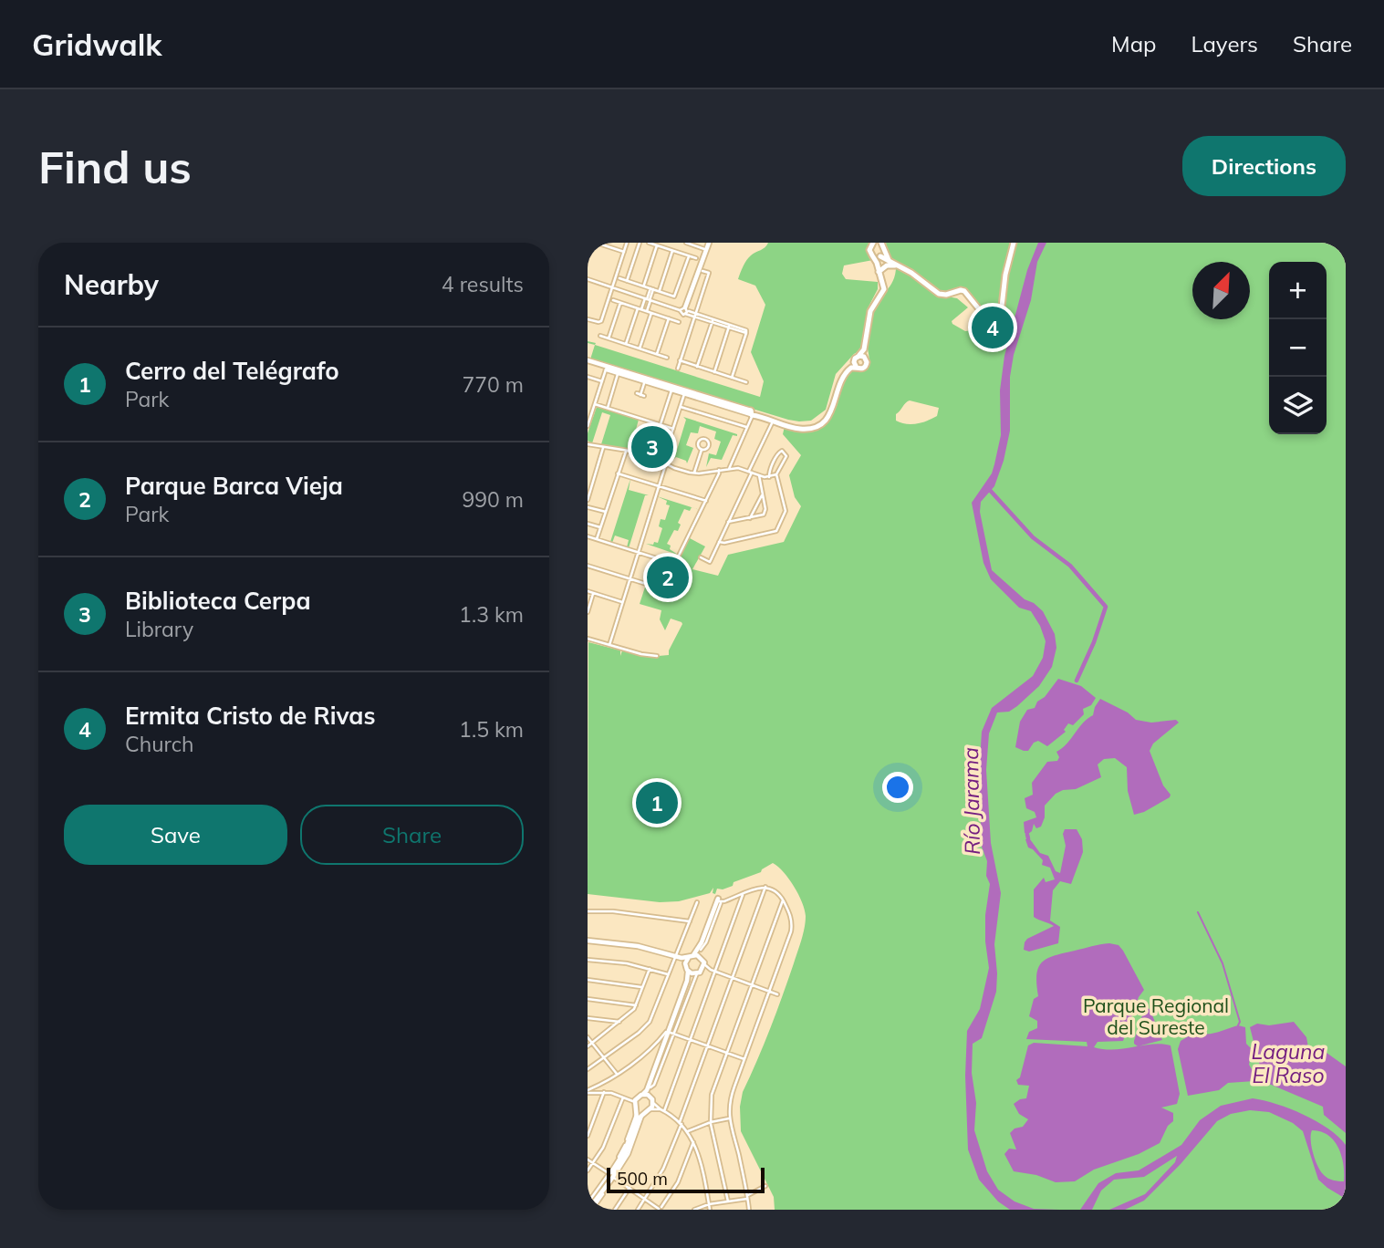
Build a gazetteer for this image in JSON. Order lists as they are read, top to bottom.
{
  "water": ["Río Jarama", "Laguna El Raso"],
  "parks": ["Parque Regional del Sureste"],
  "scale_bar": "500 m",
  "north": "top right",
  "page": {
    "header": "Gridwalk",
    "nav": ["Map", "Layers", "Share"],
    "buttons": [
      "Directions",
      ["Save", "Share"]
    ],
    "title": "Find us",
    "heading": ["Nearby", "4 results"],
    "map_buttons": ["+", "−"],
    "pins": [
      "4",
      "3",
      "2",
      "1"
    ],
    "list": [
      {
        "mark": "1",
        "name": "Cerro del Telégrafo",
        "note": "Park",
        "value": "770 m"
      },
      {
        "mark": "2",
        "name": "Parque Barca Vieja",
        "note": "Park",
        "value": "990 m"
      },
      {
        "mark": "3",
        "name": "Biblioteca Cerpa",
        "note": "Library",
        "value": "1.3 km"
      },
      {
        "mark": "4",
        "name": "Ermita Cristo de Rivas",
        "note": "Church",
        "value": "1.5 km"
      }
    ],
    "scale": "500 m"
  }
}
